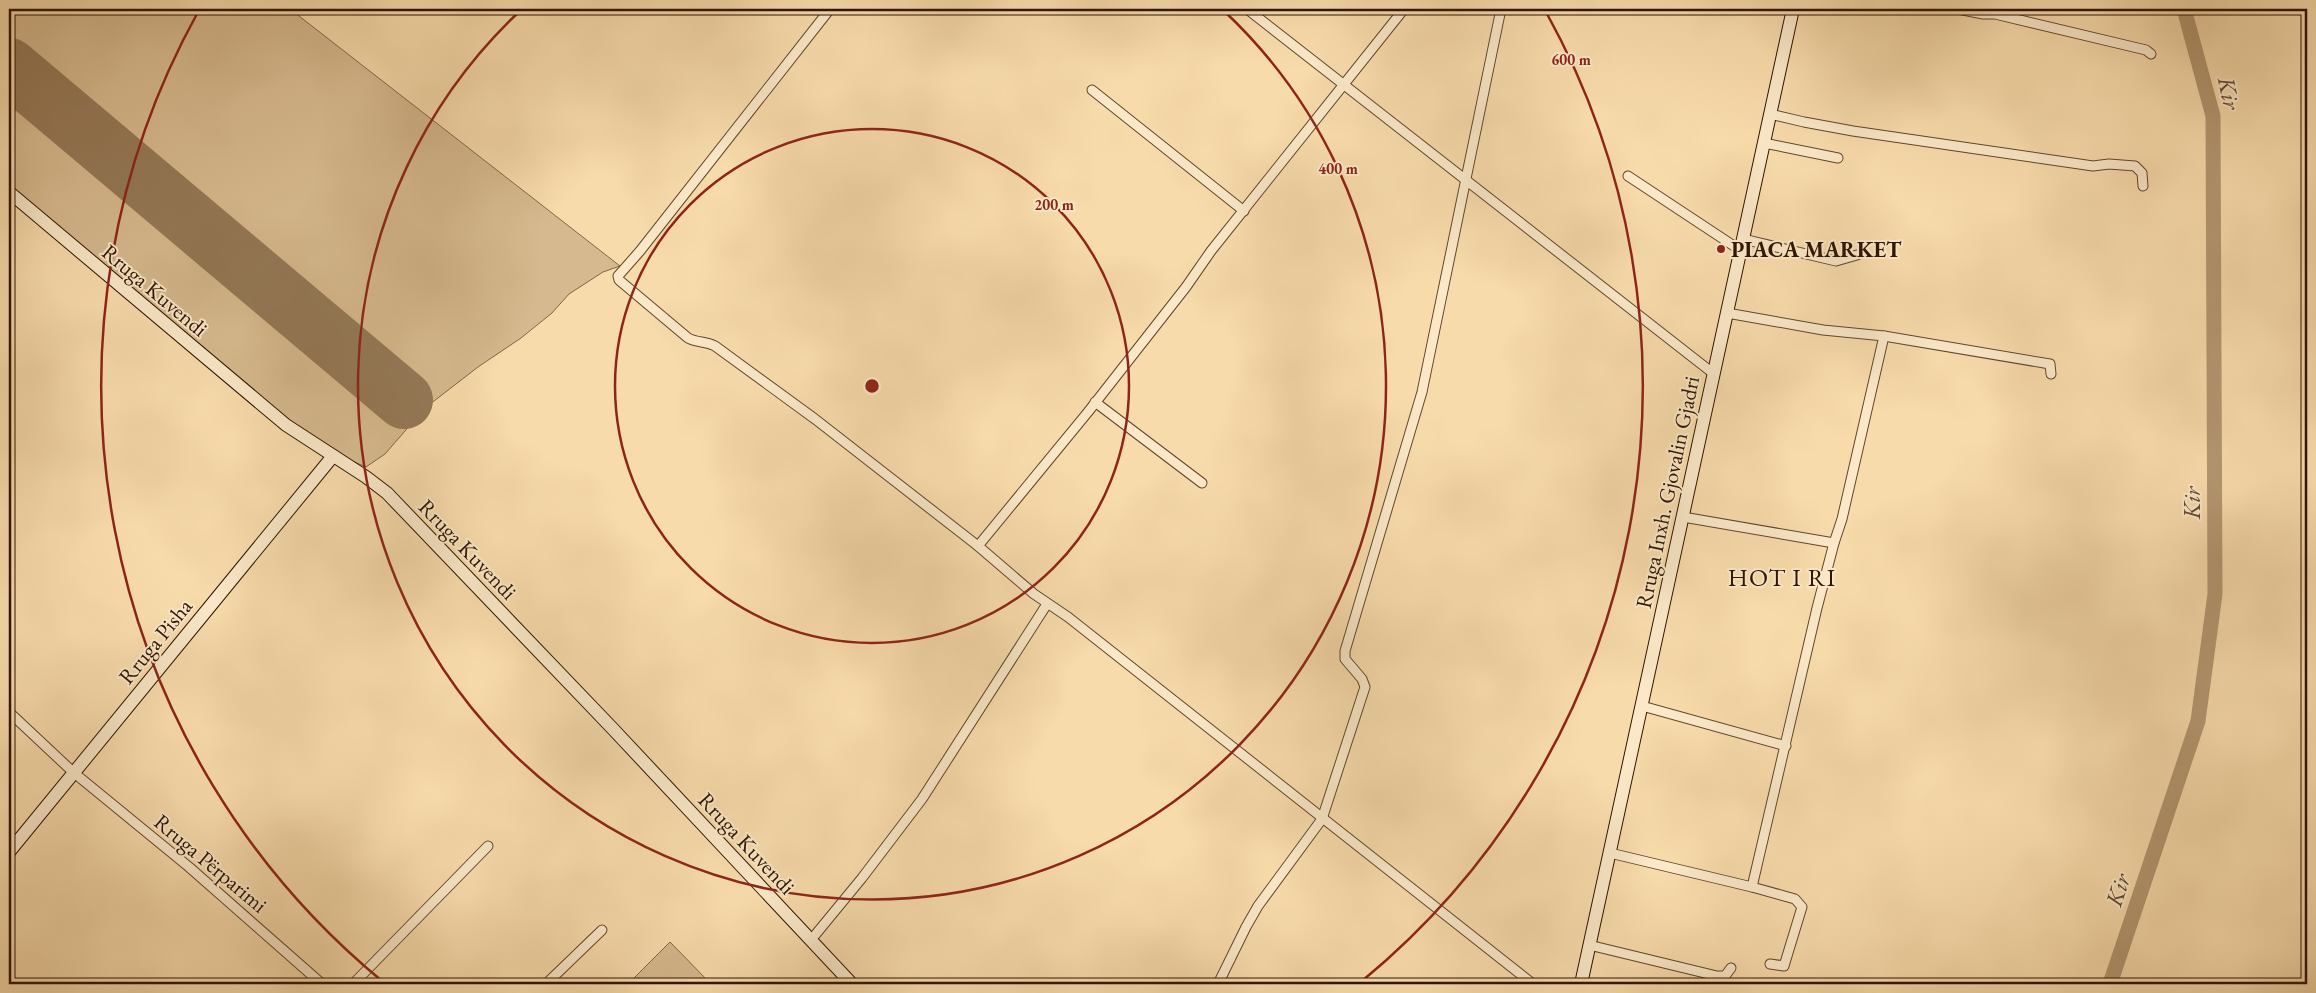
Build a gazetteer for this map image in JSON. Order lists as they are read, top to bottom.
{
  "streets": {
    "street": [
      "Rruga Kuvendi",
      "Rruga Inxh. Gjovalin Gjadri",
      "Rruga Pisha",
      "Rruga Përparimi"
    ]
  },
  "crossings": [
    ["Rruga Kuvendi", "Rruga Pisha"],
    ["Rruga Pisha", "Rruga Përparimi"]
  ],
  "districts": ["HOT I RI"],
  "water": ["Kir"],
  "places": ["PIACA MARKET"],
  "rings": ["600 m", "400 m", "200 m"]
}
